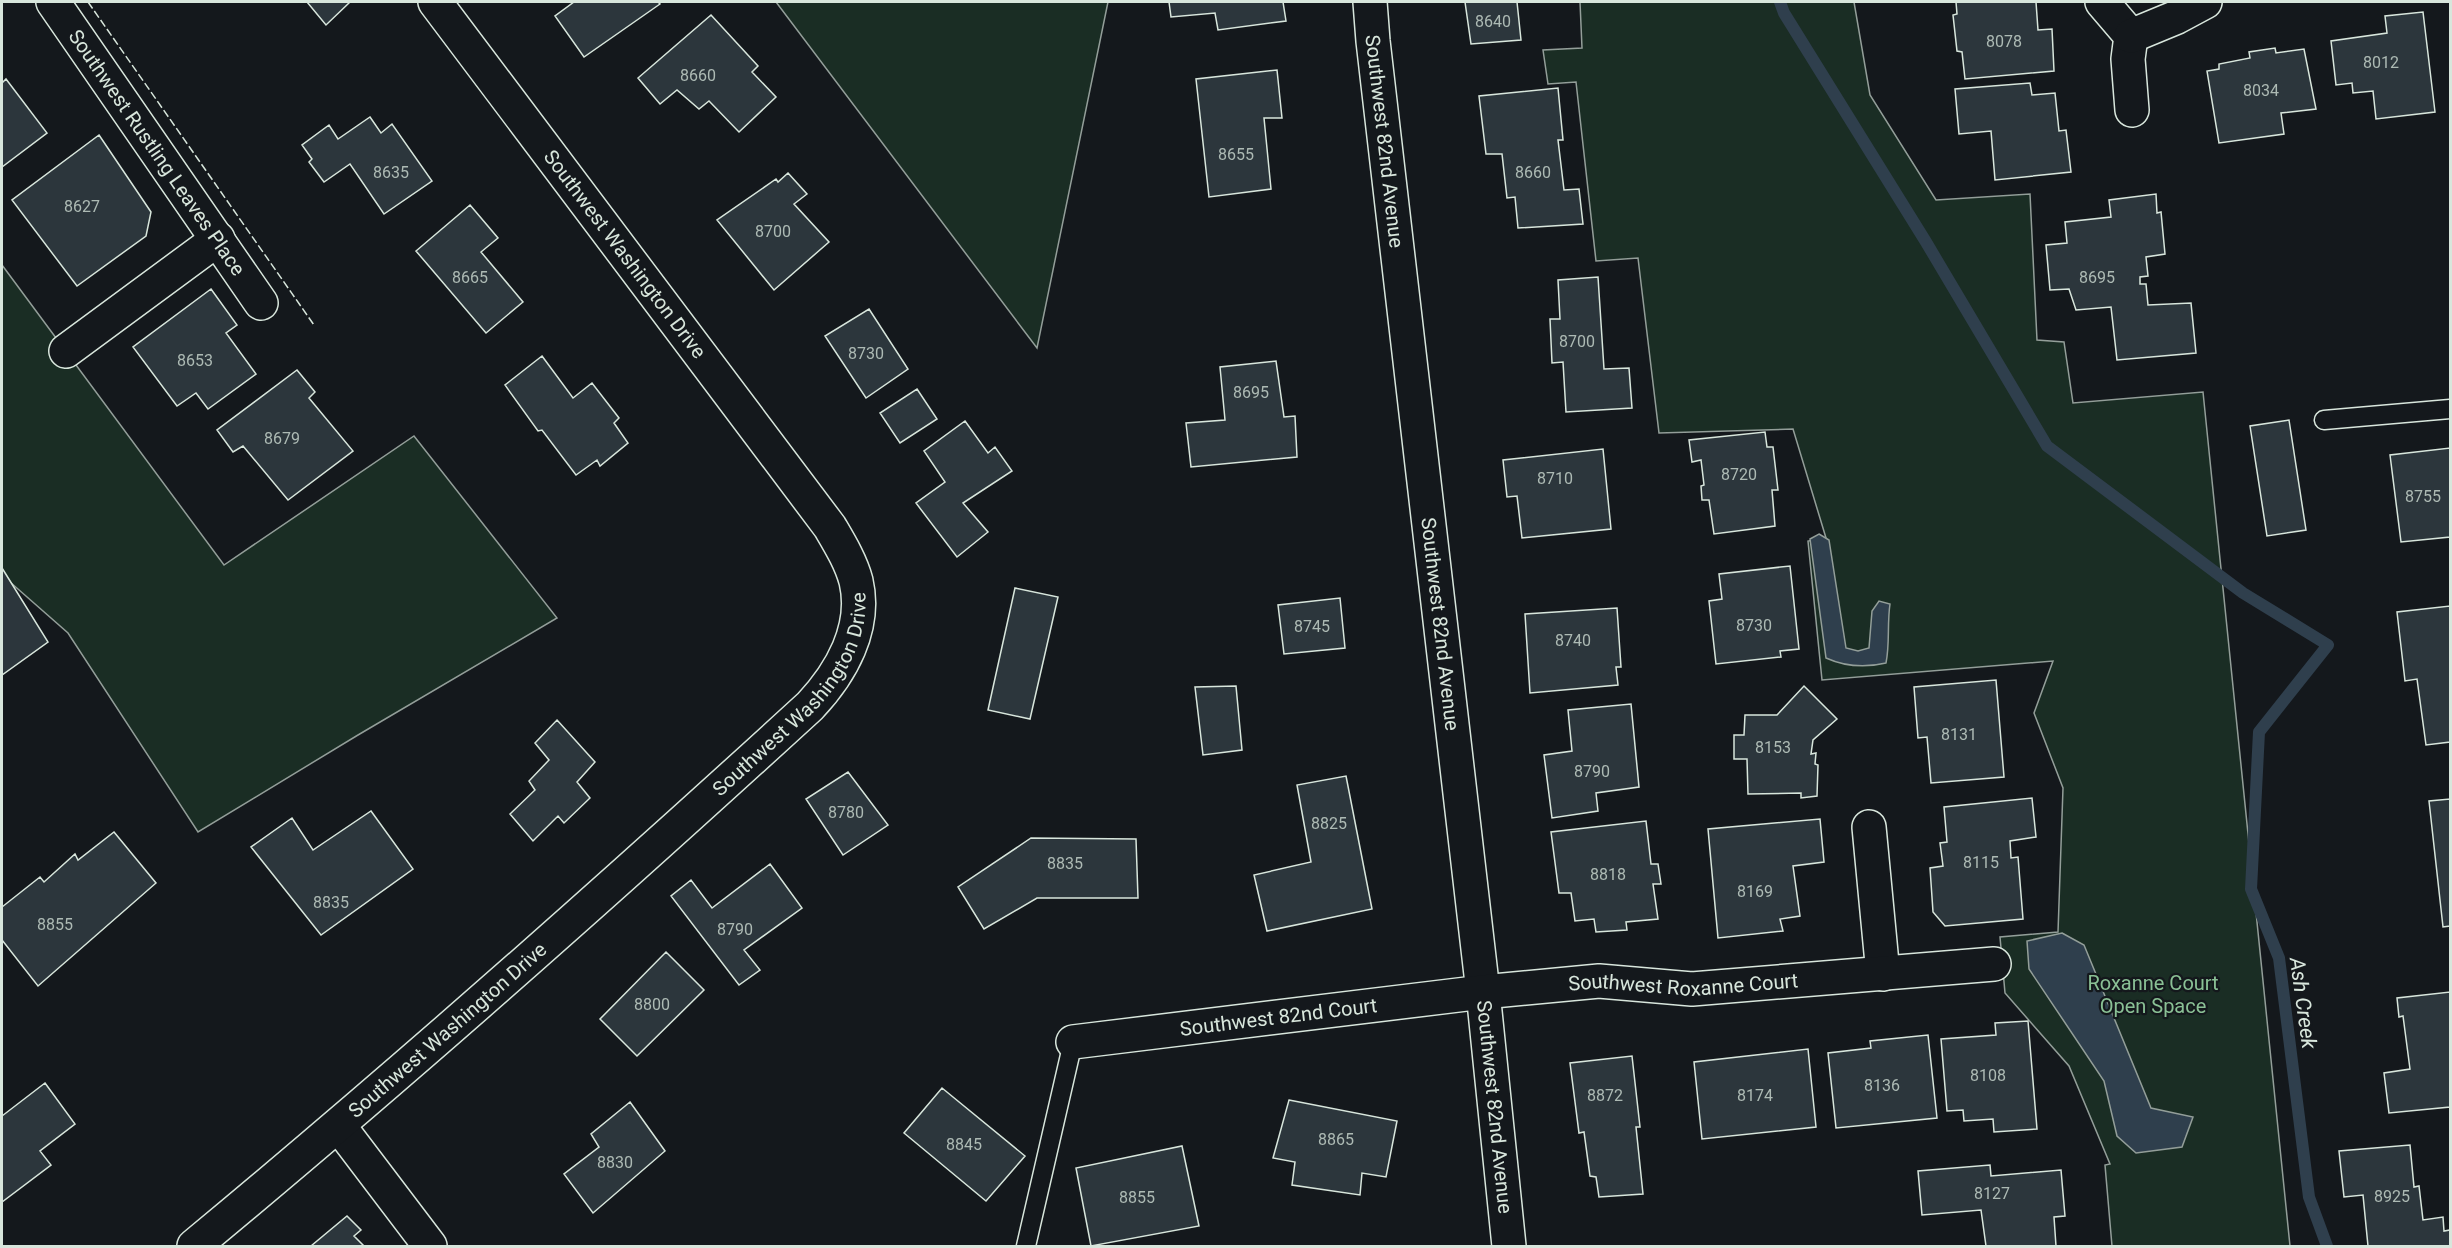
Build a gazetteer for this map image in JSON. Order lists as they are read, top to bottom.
{
  "streets": {
    "street": [
      "Southwest 82nd Avenue",
      "Southwest Rustling Leaves Place",
      "Southwest Washington Drive",
      "Southwest Roxanne Court",
      "Southwest 82nd Court"
    ]
  },
  "crossings": [
    ["Southwest 82nd Avenue", "Southwest Roxanne Court"],
    ["Southwest 82nd Avenue", "Southwest 82nd Court"],
    ["Southwest Roxanne Court", "Southwest 82nd Court"]
  ],
  "water": ["Ash Creek"],
  "parks": ["Roxanne Court Open Space"],
  "house_numbers": [
    "8640",
    "8078",
    "8012",
    "8660",
    "8034",
    "8655",
    "8635",
    "8660",
    "8627",
    "8700",
    "8665",
    "8695",
    "8700",
    "8730",
    "8653",
    "8695",
    "8679",
    "8720",
    "8710",
    "8755",
    "8730",
    "8745",
    "8740",
    "8131",
    "8153",
    "8790",
    "8780",
    "8825",
    "8115",
    "8835",
    "8818",
    "8169",
    "8835",
    "8855",
    "8790",
    "8800",
    "8108",
    "8136",
    "8872",
    "8174",
    "8865",
    "8845",
    "8830",
    "8127",
    "8925",
    "8855"
  ]
}
